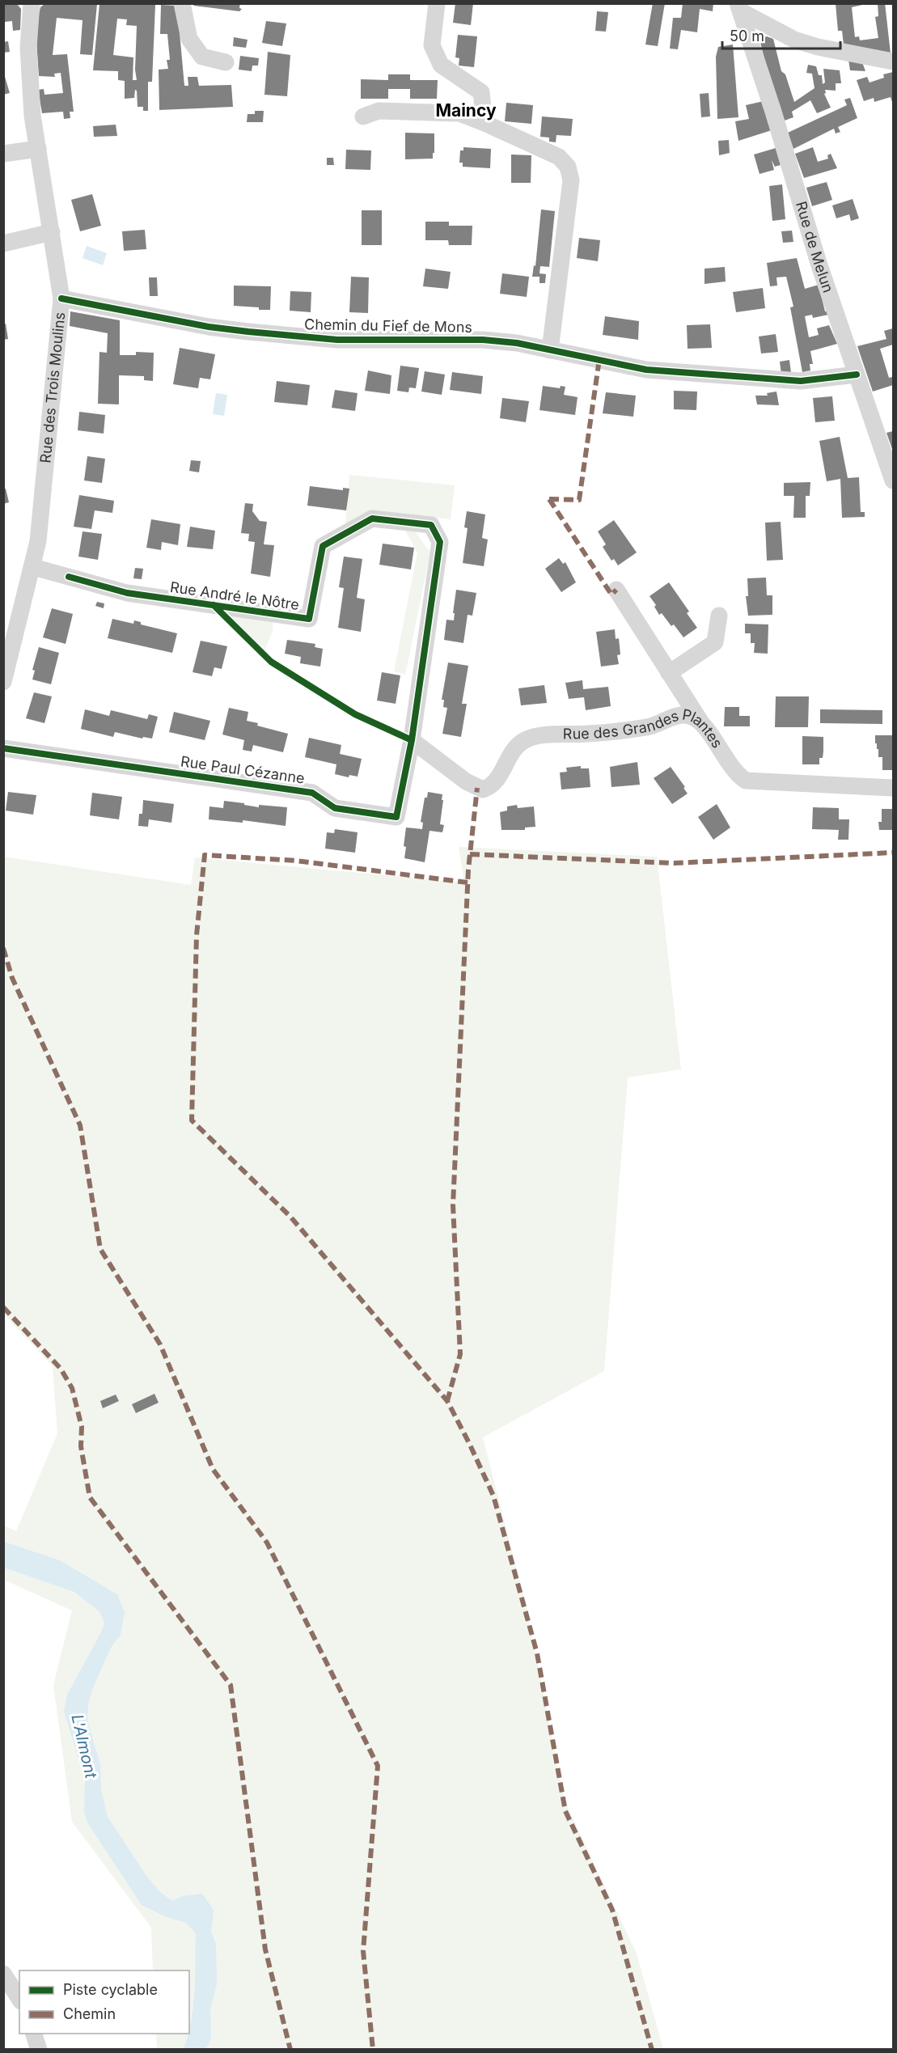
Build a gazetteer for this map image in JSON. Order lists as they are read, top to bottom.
{
  "streets": {
    "street": [
      "Rue de Melun",
      "Chemin du Fief de Mons",
      "Rue des Trois Moulins",
      "Rue André le Nôtre",
      "Rue des Grandes Plantes",
      "Rue Paul Cézanne"
    ]
  },
  "crossings": [
    ["Rue de Melun", "Chemin du Fief de Mons"],
    ["Chemin du Fief de Mons", "Rue des Trois Moulins"],
    ["Rue des Trois Moulins", "Rue André le Nôtre"],
    ["Rue André le Nôtre", "Rue des Grandes Plantes"],
    ["Rue André le Nôtre", "Rue Paul Cézanne"],
    ["Rue des Grandes Plantes", "Rue Paul Cézanne"]
  ],
  "districts": ["Maincy"],
  "water": ["L'Almont"],
  "legend": ["Piste cyclable", "Chemin"],
  "scale_bar": "50 m"
}
